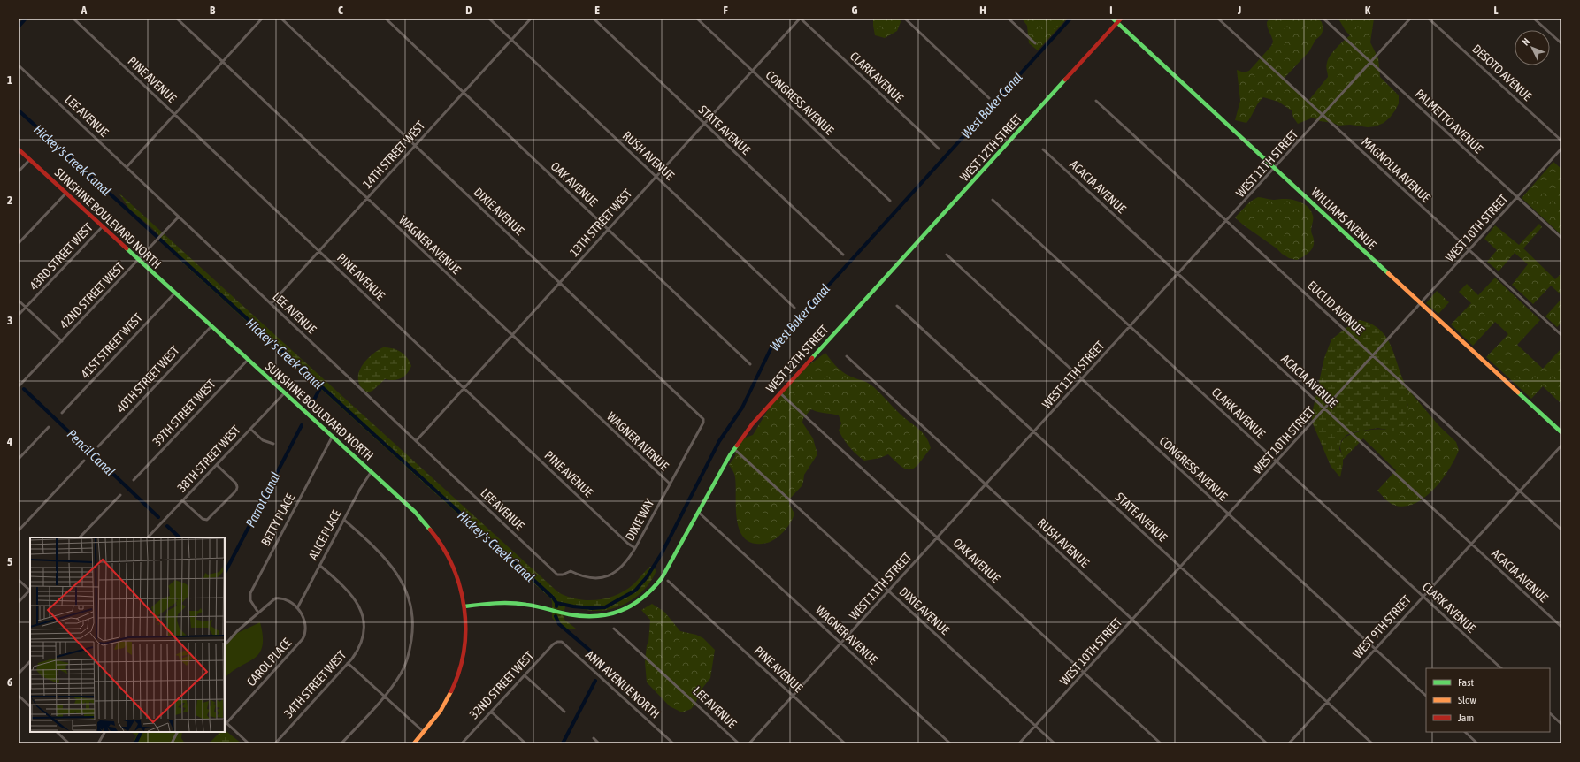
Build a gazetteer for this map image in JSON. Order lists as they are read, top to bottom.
{
  "streets": {
    "street": [
      "DESOTO AVENUE",
      "CLARK AVENUE",
      "PINE AVENUE",
      "CONGRESS AVENUE",
      "LEE AVENUE",
      "PALMETTO AVENUE",
      "STATE AVENUE",
      "WEST 12TH STREET",
      "14TH STREET WEST",
      "RUSH AVENUE",
      "WEST 11TH STREET",
      "MAGNOLIA AVENUE",
      "OAK AVENUE",
      "ACACIA AVENUE",
      "DIXIE AVENUE",
      "SUNSHINE BOULEVARD NORTH",
      "WILLIAMS AVENUE",
      "13TH STREET WEST",
      "WEST 10TH STREET",
      "WAGNER AVENUE",
      "43RD STREET WEST",
      "42ND STREET WEST",
      "EUCLID AVENUE",
      "41ST STREET WEST",
      "40TH STREET WEST",
      "39TH STREET WEST",
      "38TH STREET WEST",
      "BETTY PLACE",
      "DIXIE WAY",
      "ALICE PLACE",
      "WEST 9TH STREET",
      "CAROL PLACE",
      "34TH STREET WEST",
      "ANN AVENUE NORTH",
      "32ND STREET WEST"
    ]
  },
  "crossings": [
    ["CLARK AVENUE", "WEST 11TH STREET"],
    ["CLARK AVENUE", "13TH STREET WEST"],
    ["CLARK AVENUE", "WEST 10TH STREET"],
    ["CLARK AVENUE", "WEST 9TH STREET"],
    ["PINE AVENUE", "14TH STREET WEST"],
    ["PINE AVENUE", "WEST 11TH STREET"],
    ["PINE AVENUE", "13TH STREET WEST"],
    ["PINE AVENUE", "DIXIE WAY"],
    ["CONGRESS AVENUE", "WEST 11TH STREET"],
    ["CONGRESS AVENUE", "13TH STREET WEST"],
    ["CONGRESS AVENUE", "WEST 10TH STREET"],
    ["CONGRESS AVENUE", "WEST 9TH STREET"],
    ["LEE AVENUE", "14TH STREET WEST"],
    ["LEE AVENUE", "13TH STREET WEST"],
    ["LEE AVENUE", "42ND STREET WEST"],
    ["LEE AVENUE", "DIXIE WAY"],
    ["PALMETTO AVENUE", "WEST 11TH STREET"],
    ["PALMETTO AVENUE", "WEST 10TH STREET"],
    ["STATE AVENUE", "WEST 11TH STREET"],
    ["STATE AVENUE", "13TH STREET WEST"],
    ["STATE AVENUE", "WEST 10TH STREET"],
    ["STATE AVENUE", "WEST 9TH STREET"],
    ["WEST 12TH STREET", "OAK AVENUE"],
    ["WEST 12TH STREET", "DIXIE AVENUE"],
    ["WEST 12TH STREET", "SUNSHINE BOULEVARD NORTH"],
    ["WEST 12TH STREET", "WILLIAMS AVENUE"],
    ["WEST 12TH STREET", "WAGNER AVENUE"],
    ["14TH STREET WEST", "RUSH AVENUE"],
    ["14TH STREET WEST", "OAK AVENUE"],
    ["14TH STREET WEST", "DIXIE AVENUE"],
    ["14TH STREET WEST", "WAGNER AVENUE"],
    ["RUSH AVENUE", "WEST 11TH STREET"],
    ["RUSH AVENUE", "13TH STREET WEST"],
    ["RUSH AVENUE", "WEST 10TH STREET"],
    ["WEST 11TH STREET", "MAGNOLIA AVENUE"],
    ["WEST 11TH STREET", "OAK AVENUE"],
    ["WEST 11TH STREET", "ACACIA AVENUE"],
    ["WEST 11TH STREET", "DIXIE AVENUE"],
    ["WEST 11TH STREET", "WILLIAMS AVENUE"],
    ["WEST 11TH STREET", "WAGNER AVENUE"],
    ["WEST 11TH STREET", "EUCLID AVENUE"],
    ["MAGNOLIA AVENUE", "WEST 10TH STREET"],
    ["OAK AVENUE", "13TH STREET WEST"],
    ["OAK AVENUE", "WEST 10TH STREET"],
    ["ACACIA AVENUE", "WEST 10TH STREET"],
    ["ACACIA AVENUE", "WEST 9TH STREET"],
    ["DIXIE AVENUE", "13TH STREET WEST"],
    ["DIXIE AVENUE", "WEST 10TH STREET"],
    ["DIXIE AVENUE", "DIXIE WAY"],
    ["SUNSHINE BOULEVARD NORTH", "43RD STREET WEST"],
    ["SUNSHINE BOULEVARD NORTH", "42ND STREET WEST"],
    ["SUNSHINE BOULEVARD NORTH", "41ST STREET WEST"],
    ["SUNSHINE BOULEVARD NORTH", "40TH STREET WEST"],
    ["SUNSHINE BOULEVARD NORTH", "39TH STREET WEST"],
    ["SUNSHINE BOULEVARD NORTH", "38TH STREET WEST"],
    ["SUNSHINE BOULEVARD NORTH", "BETTY PLACE"],
    ["SUNSHINE BOULEVARD NORTH", "ALICE PLACE"],
    ["WILLIAMS AVENUE", "WEST 10TH STREET"],
    ["13TH STREET WEST", "WAGNER AVENUE"],
    ["WEST 10TH STREET", "EUCLID AVENUE"],
    ["WAGNER AVENUE", "DIXIE WAY"],
    ["EUCLID AVENUE", "WEST 9TH STREET"],
    ["ALICE PLACE", "CAROL PLACE"],
    ["ALICE PLACE", "34TH STREET WEST"],
    ["ANN AVENUE NORTH", "32ND STREET WEST"]
  ],
  "water": [
    "West Baker Canal",
    "Hickey's Creek Canal",
    "Pencil Canal",
    "Parrot Canal"
  ],
  "legend": ["Fast", "Slow", "Jam"],
  "north": "top left",
  "grid": {
    "columns": [
      "A",
      "B",
      "C",
      "D",
      "E",
      "F",
      "G",
      "H",
      "I",
      "J",
      "K",
      "L"
    ],
    "rows": [
      "1",
      "2",
      "3",
      "4",
      "5",
      "6"
    ]
  }
}
